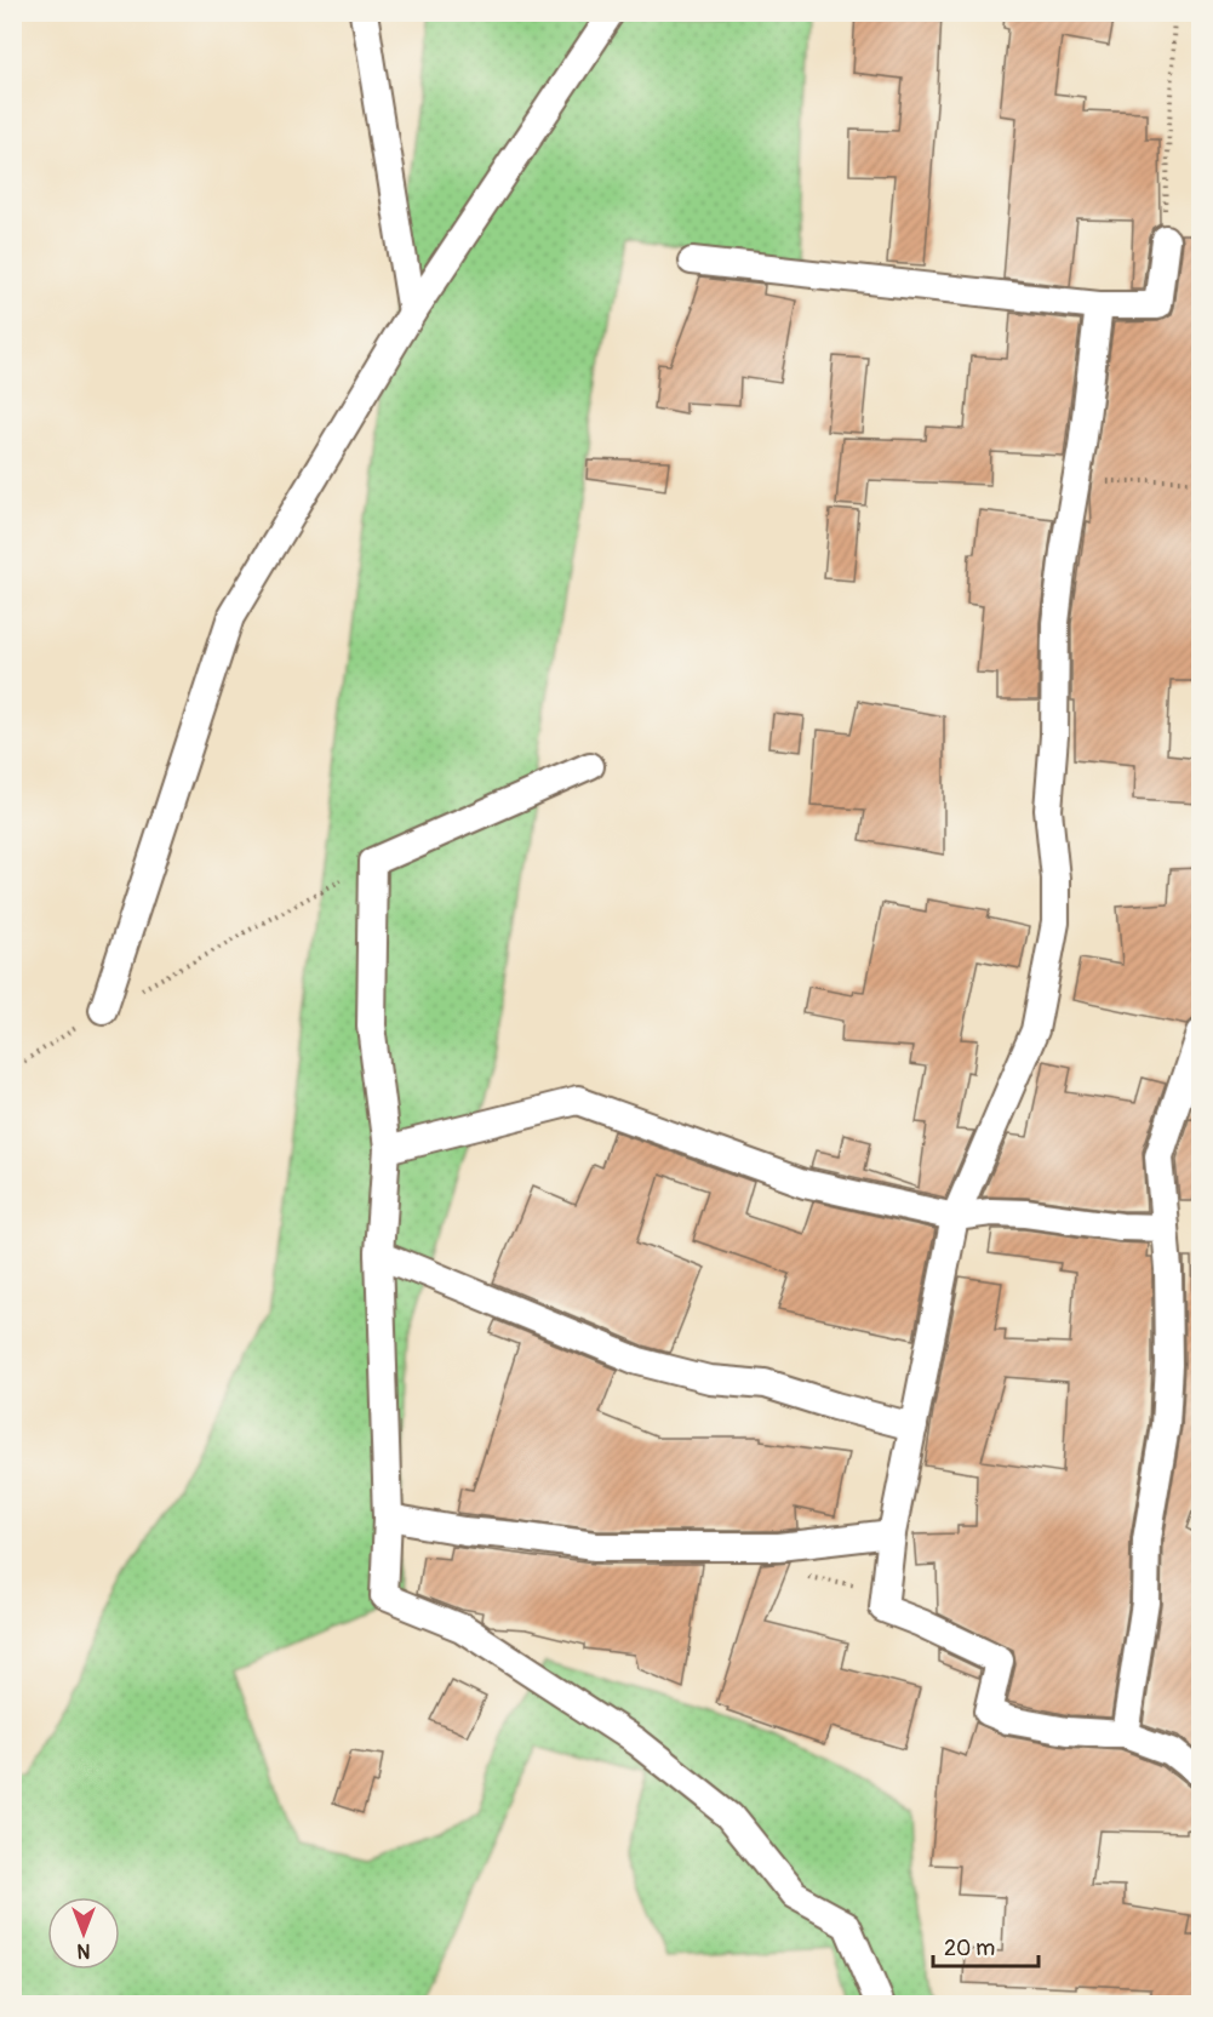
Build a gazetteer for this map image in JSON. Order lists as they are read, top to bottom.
{
  "scale_bar": "20 m",
  "north": "bottom"
}
